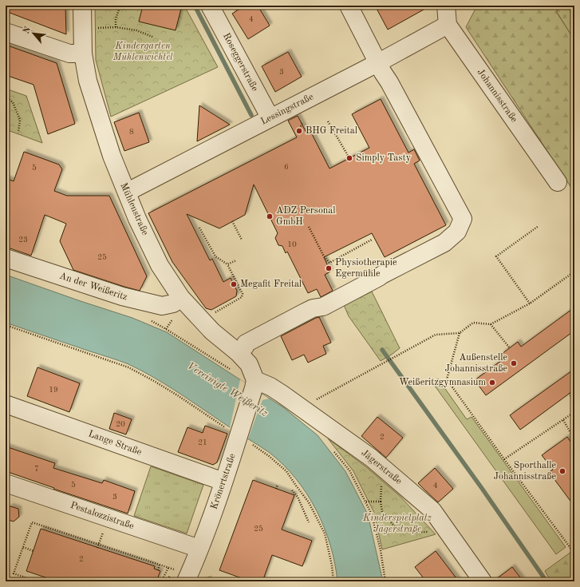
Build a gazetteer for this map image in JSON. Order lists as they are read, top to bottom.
{
  "streets": {
    "street": [
      "Roseggerstraße",
      "Johannisstraße",
      "Lessingstraße",
      "Mühlenstraße",
      "An der Weißeritz",
      "Lange Straße",
      "Jägerstraße",
      "Krönertstraße",
      "Pestalozzistraße"
    ]
  },
  "crossings": [
    ["Roseggerstraße", "Lessingstraße"],
    ["Johannisstraße", "Lessingstraße"],
    ["Lessingstraße", "Mühlenstraße"],
    ["Mühlenstraße", "An der Weißeritz"],
    ["Mühlenstraße", "Jägerstraße"],
    ["Mühlenstraße", "Krönertstraße"],
    ["Lange Straße", "Krönertstraße"],
    ["Jägerstraße", "Krönertstraße"],
    ["Krönertstraße", "Pestalozzistraße"]
  ],
  "water": ["Vereinigte Weißeritz"],
  "parks": ["Kindergarten Mühlenwichtel", "Kinderspielplatz Jägerstraße"],
  "places": [
    "BHG Freital",
    "Simply Tasty",
    "ADZ Personal GmbH",
    "Physiotherapie Egermühle",
    "Megafit Freital",
    "Außenstelle Johannisstraße",
    "Weißeritzgymnasium",
    "Sporthalle Johannisstraße"
  ],
  "house_numbers": [
    "4",
    "3",
    "8",
    "6",
    "5",
    "23",
    "10",
    "25",
    "19",
    "20",
    "2",
    "21",
    "7",
    "5",
    "4",
    "3",
    "25",
    "2"
  ],
  "north": "top left"
}
